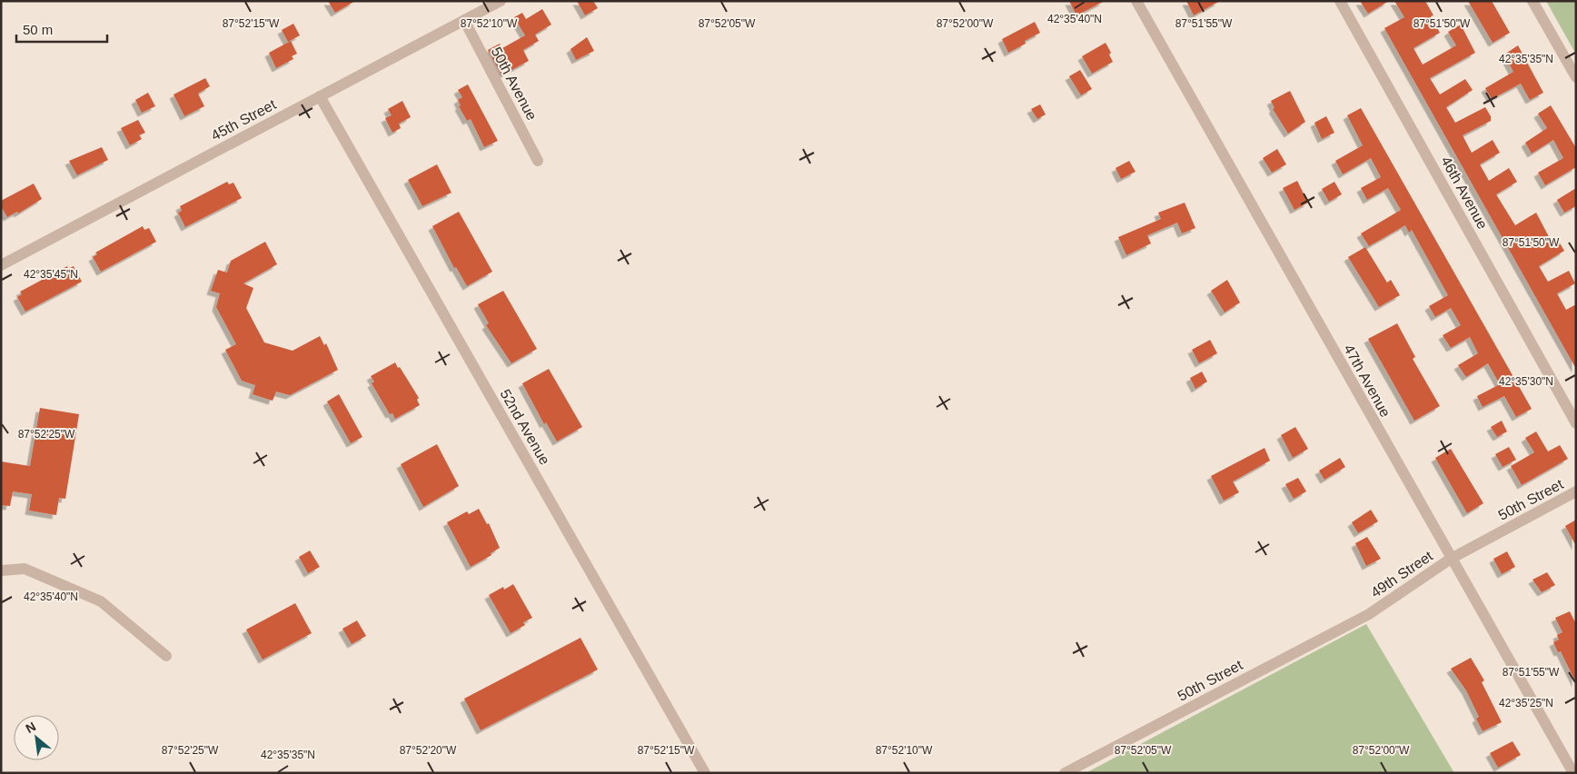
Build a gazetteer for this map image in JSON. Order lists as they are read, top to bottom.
{
  "streets": {
    "street": [
      "50th Avenue",
      "45th Street",
      "46th Avenue",
      "47th Avenue",
      "52nd Avenue",
      "50th Street",
      "49th Street"
    ]
  },
  "crossings": [
    ["50th Avenue", "45th Street"],
    ["45th Street", "52nd Avenue"],
    ["47th Avenue", "50th Street"],
    ["47th Avenue", "49th Street"],
    ["50th Street", "49th Street"]
  ],
  "scale_bar": "50 m",
  "north": "top left",
  "coordinates": [
    "42°35'40\"N",
    "87°52'15\"W",
    "87°52'10\"W",
    "87°52'05\"W",
    "87°52'00\"W",
    "87°51'55\"W",
    "87°51'50\"W",
    "42°35'35\"N",
    "42°35'45\"N",
    "42°35'30\"N",
    "87°52'25\"W",
    "42°35'25\"N",
    "87°52'20\"W"
  ]
}
